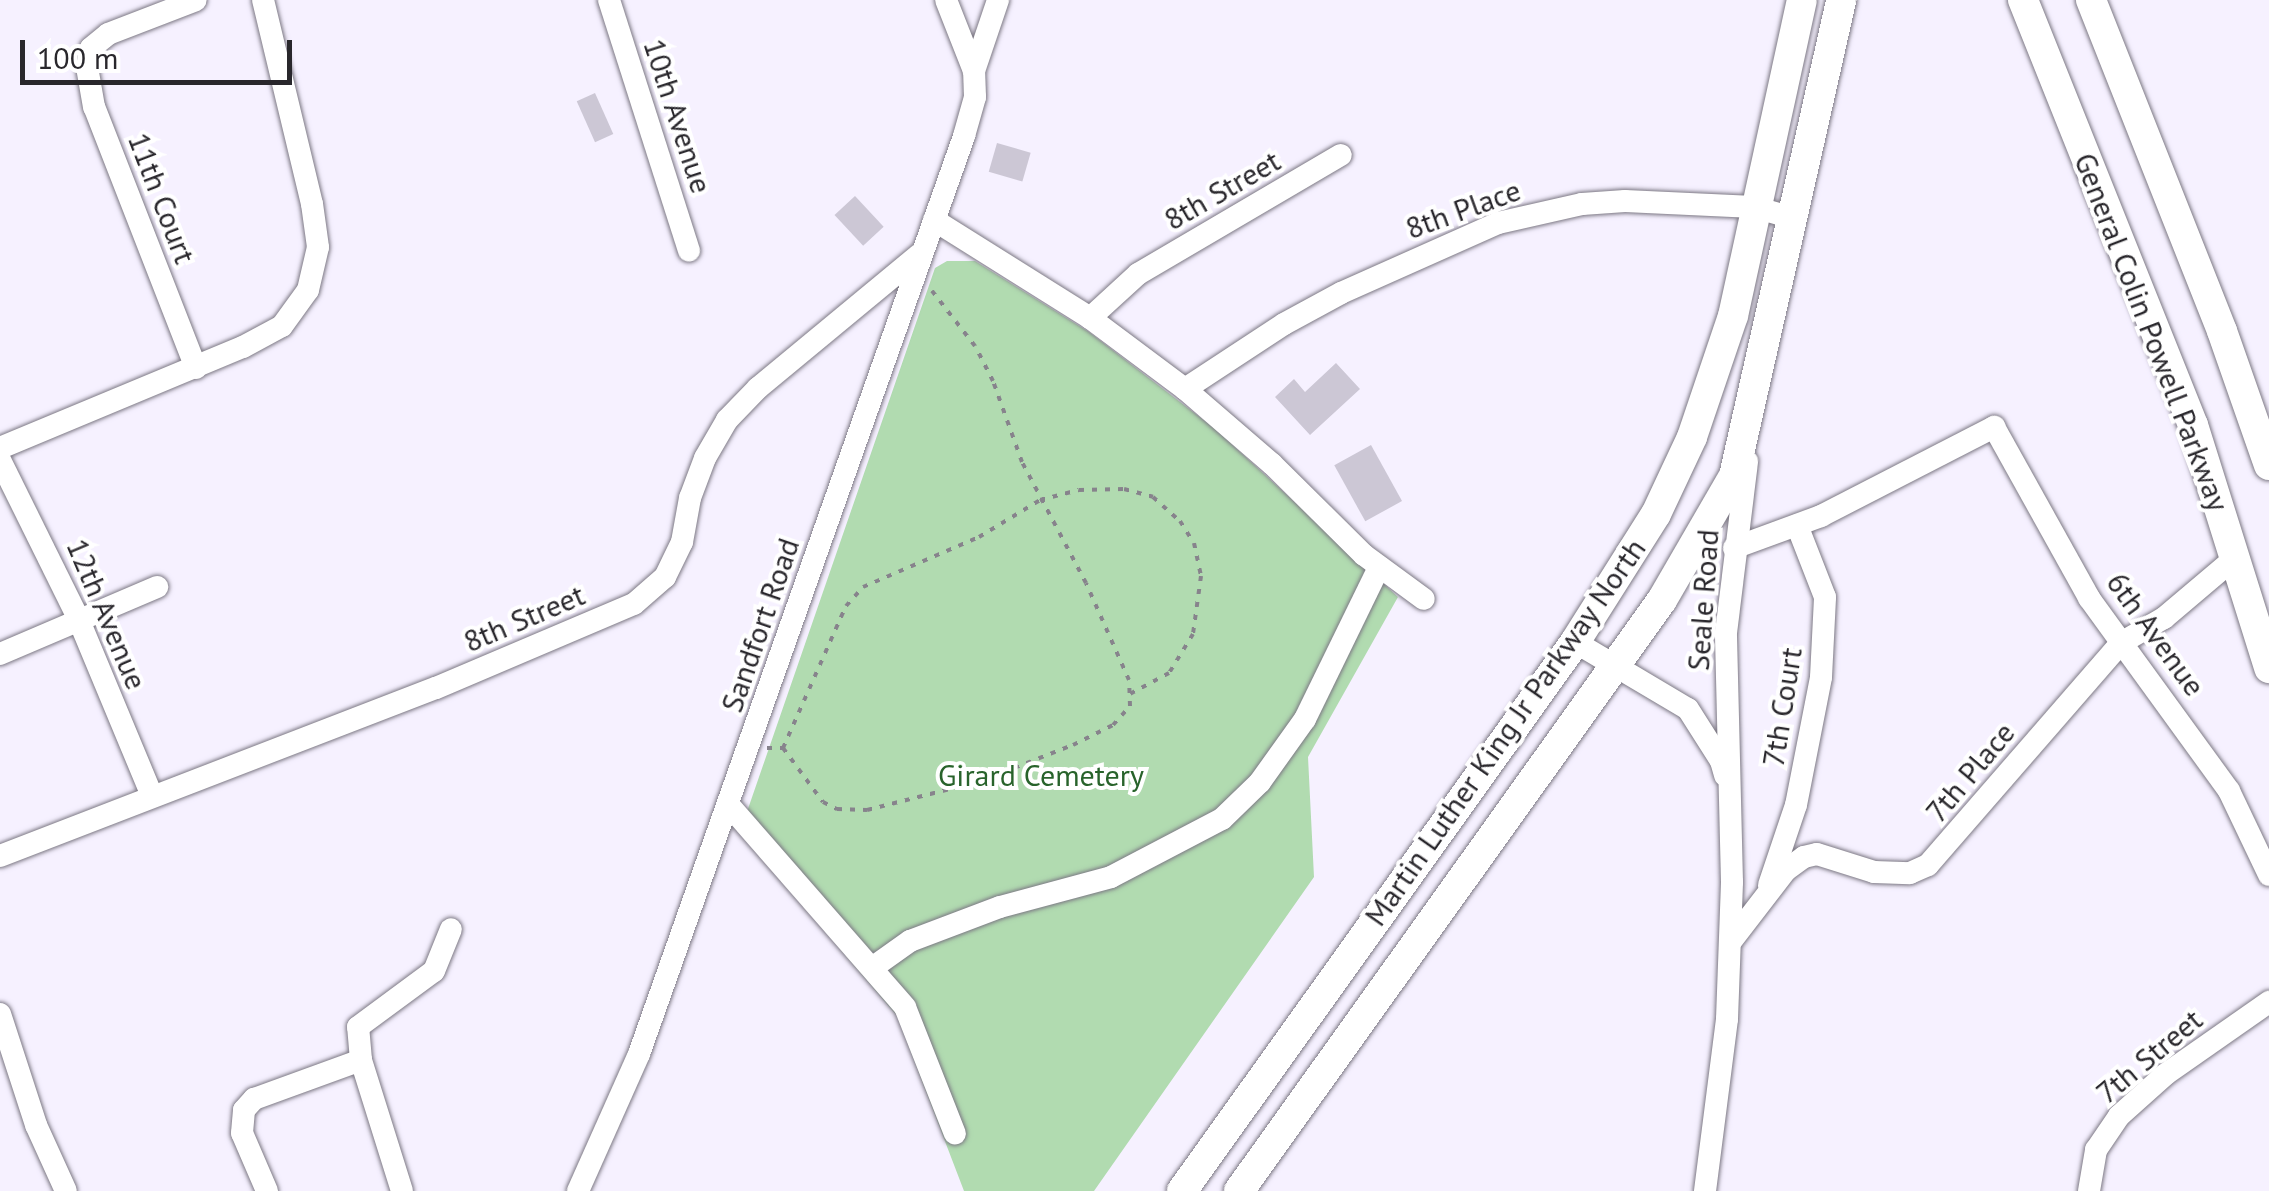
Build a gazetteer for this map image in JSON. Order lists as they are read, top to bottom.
{
  "streets": {
    "main road": ["General Colin Powell Parkway", "Martin Luther King Jr Parkway North"],
    "street": [
      "10th Avenue",
      "8th Street",
      "11th Court",
      "8th Place",
      "Seale Road",
      "12th Avenue",
      "Sandfort Road",
      "6th Avenue",
      "7th Court",
      "7th Place",
      "7th Street"
    ]
  },
  "crossings": [
    ["8th Street", "12th Avenue"],
    ["8th Street", "Sandfort Road"],
    ["8th Place", "Martin Luther King Jr Parkway North"],
    ["General Colin Powell Parkway", "7th Place"],
    ["Seale Road", "Martin Luther King Jr Parkway North"],
    ["Seale Road", "7th Place"],
    ["6th Avenue", "7th Court"],
    ["6th Avenue", "7th Place"],
    ["7th Court", "7th Place"]
  ],
  "parks": ["Girard Cemetery"],
  "scale_bar": "100 m"
}
